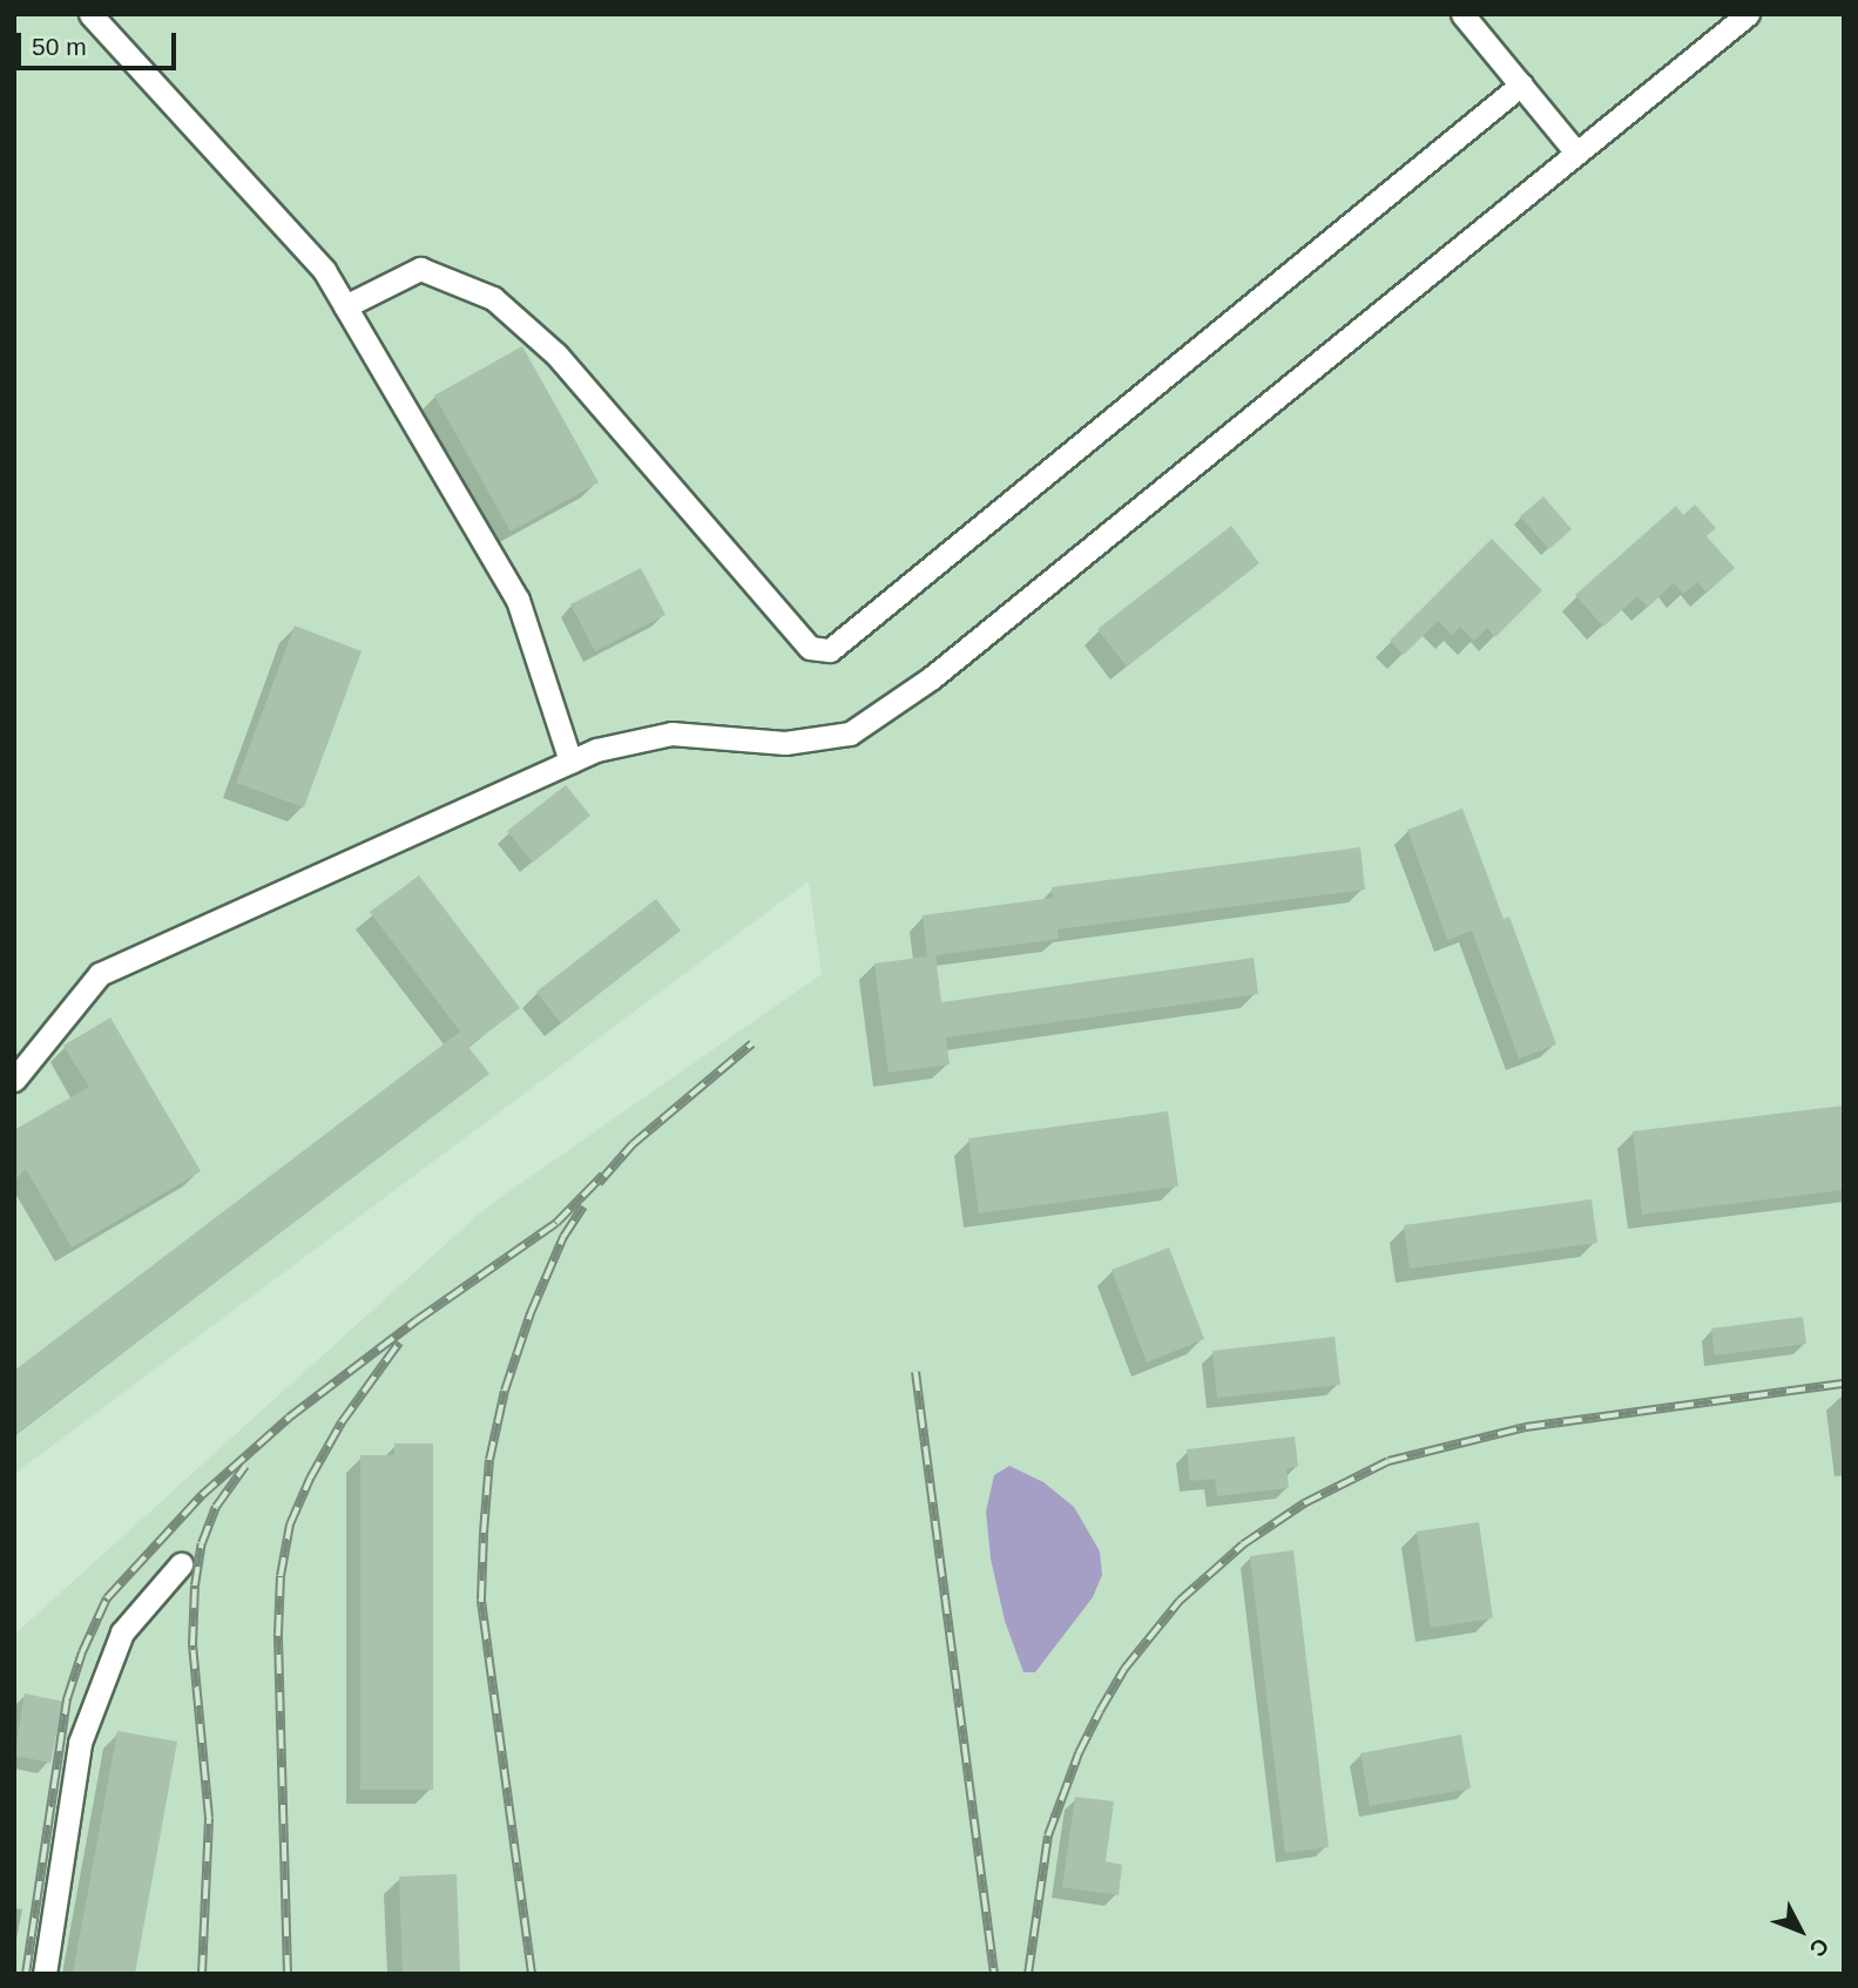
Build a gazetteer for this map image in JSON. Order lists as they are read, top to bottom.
{
  "scale_bar": "50 m",
  "north": "bottom right"
}
